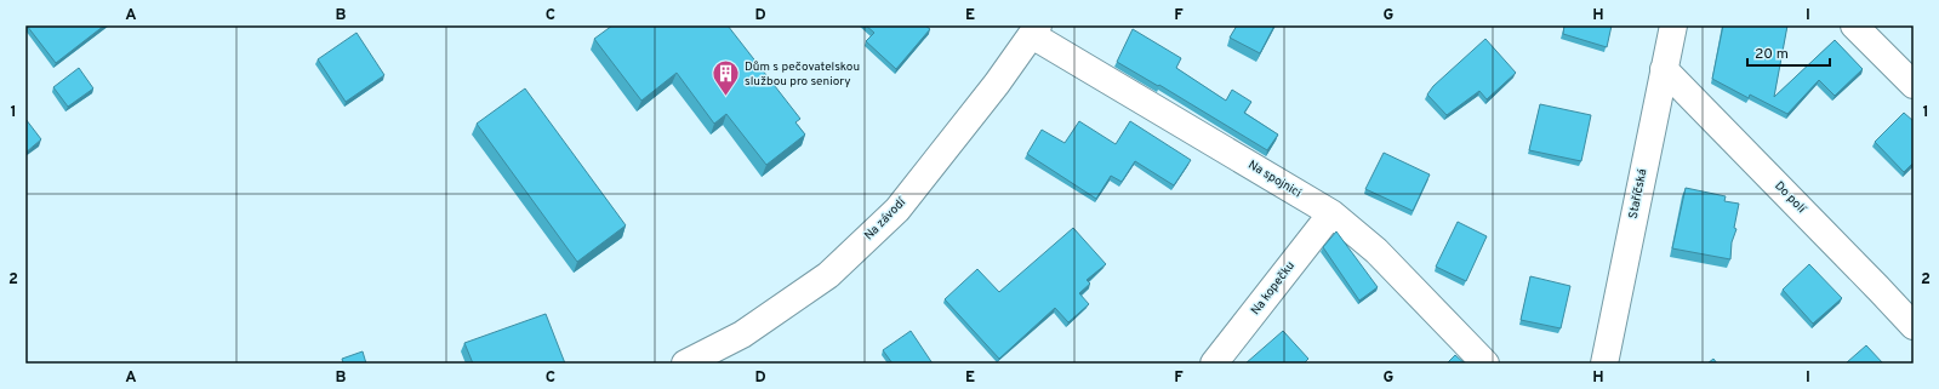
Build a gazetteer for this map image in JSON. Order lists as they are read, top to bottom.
{
  "streets": {
    "street": [
      "Na spojnici",
      "Staříčská",
      "Do polí",
      "Na závodí",
      "Na kopečku"
    ]
  },
  "crossings": [
    ["Na spojnici", "Na závodí"],
    ["Na spojnici", "Na kopečku"],
    ["Staříčská", "Do polí"]
  ],
  "places": {
    "building": ["Dům s pečovatelskou službou pro seniory"]
  },
  "scale_bar": "20 m",
  "grid": {
    "columns": [
      "A",
      "B",
      "C",
      "D",
      "E",
      "F",
      "G",
      "H",
      "I"
    ],
    "rows": ["1", "2"]
  }
}
